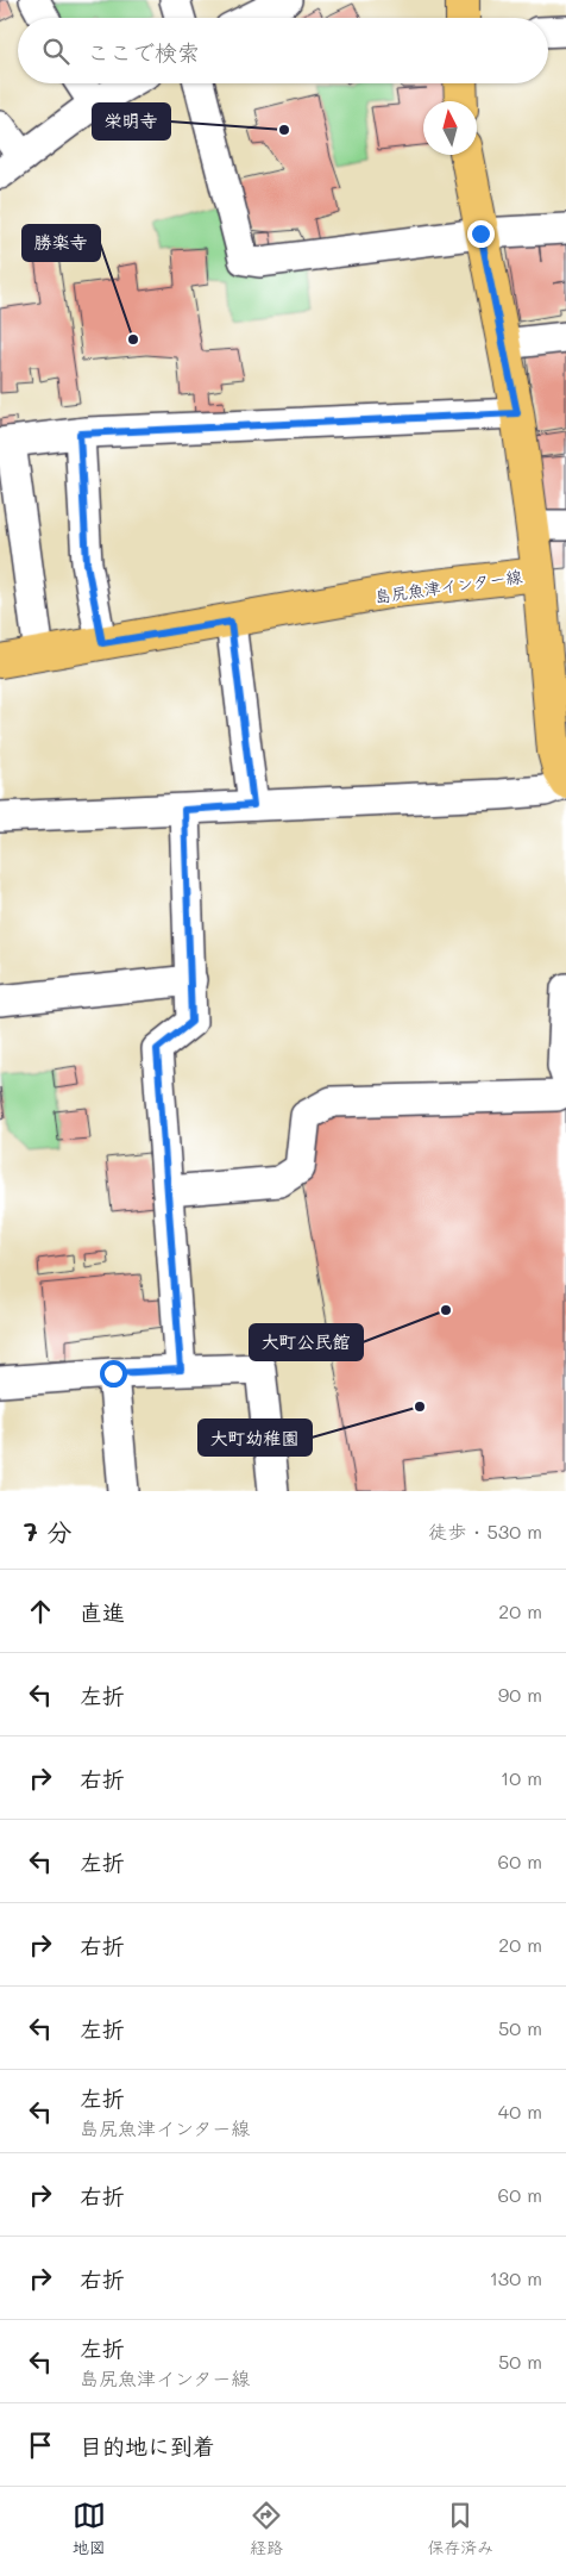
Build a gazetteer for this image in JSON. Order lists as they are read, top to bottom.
{
  "streets": {
    "main road": ["島尻魚津インター線"]
  },
  "places": [
    "栄明寺",
    "勝楽寺",
    "大町公民館",
    "大町幼稚園"
  ],
  "north": "top",
  "page": {
    "search": "ここで検索",
    "heading": ["7 分", "徒歩 · 530 m"],
    "list": [
      ["直進", "20 m"],
      ["左折", "90 m"],
      ["右折", "10 m"],
      ["左折", "60 m"],
      ["右折", "20 m"],
      ["左折", "50 m"],
      ["左折", "島尻魚津インター線", "40 m"],
      ["右折", "60 m"],
      ["右折", "130 m"],
      ["左折", "島尻魚津インター線", "50 m"],
      "目的地に到着"
    ],
    "nav": ["地図", "経路", "保存済み"]
  }
}
